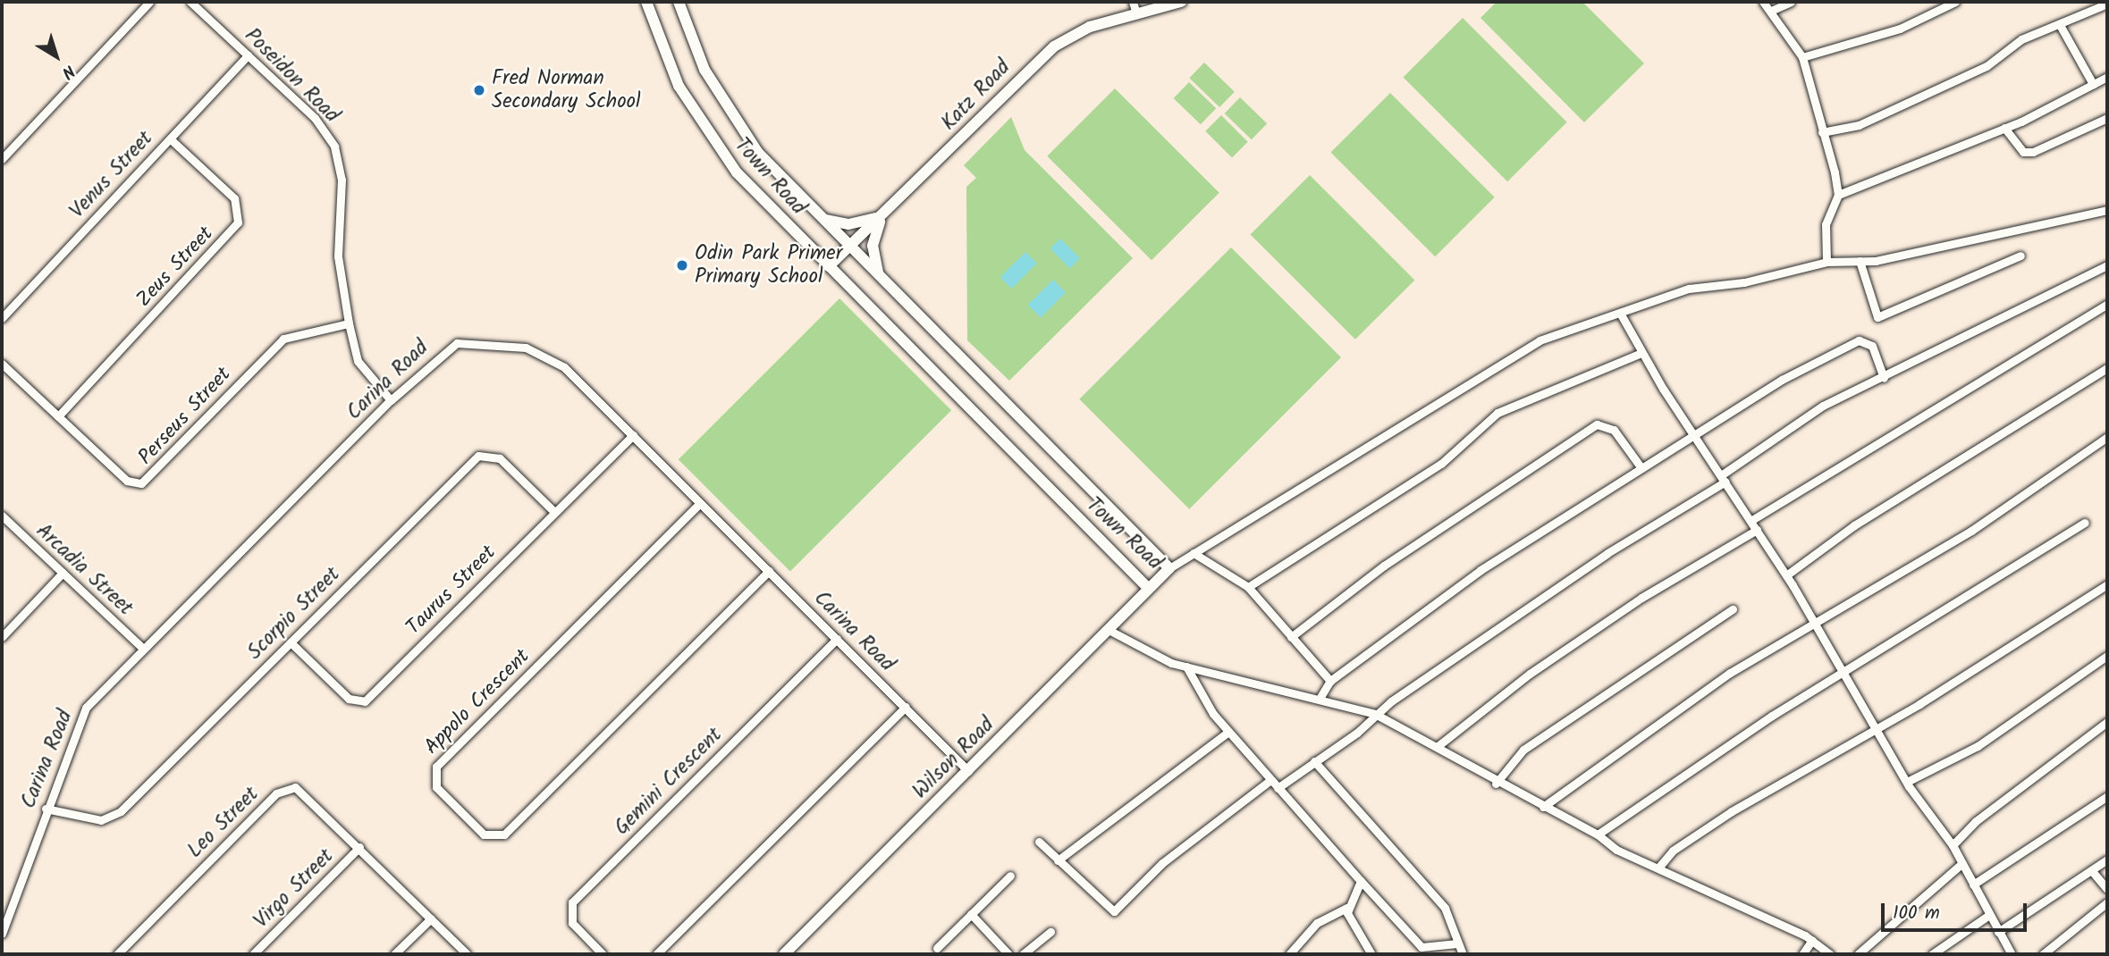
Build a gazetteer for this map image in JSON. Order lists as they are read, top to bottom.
{
  "streets": {
    "street": [
      "Poseidon Road",
      "Katz Road",
      "Venus Street",
      "Town Road",
      "Zeus Street",
      "Carina Road",
      "Perseus Street",
      "Arcadia Street",
      "Taurus Street",
      "Scorpio Street",
      "Appolo Crescent",
      "Wilson Road",
      "Gemini Crescent",
      "Leo Street",
      "Virgo Street"
    ]
  },
  "crossings": [
    ["Poseidon Road", "Venus Street"],
    ["Poseidon Road", "Carina Road"],
    ["Poseidon Road", "Perseus Street"],
    ["Katz Road", "Town Road"],
    ["Venus Street", "Zeus Street"],
    ["Town Road", "Wilson Road"],
    ["Zeus Street", "Perseus Street"],
    ["Carina Road", "Arcadia Street"],
    ["Carina Road", "Taurus Street"],
    ["Carina Road", "Scorpio Street"],
    ["Carina Road", "Appolo Crescent"],
    ["Carina Road", "Wilson Road"],
    ["Carina Road", "Gemini Crescent"],
    ["Taurus Street", "Scorpio Street"],
    ["Leo Street", "Virgo Street"]
  ],
  "places": ["Fred Norman Secondary School", "Odin Park Primer Primary School"],
  "scale_bar": "100 m",
  "north": "bottom right"
}
